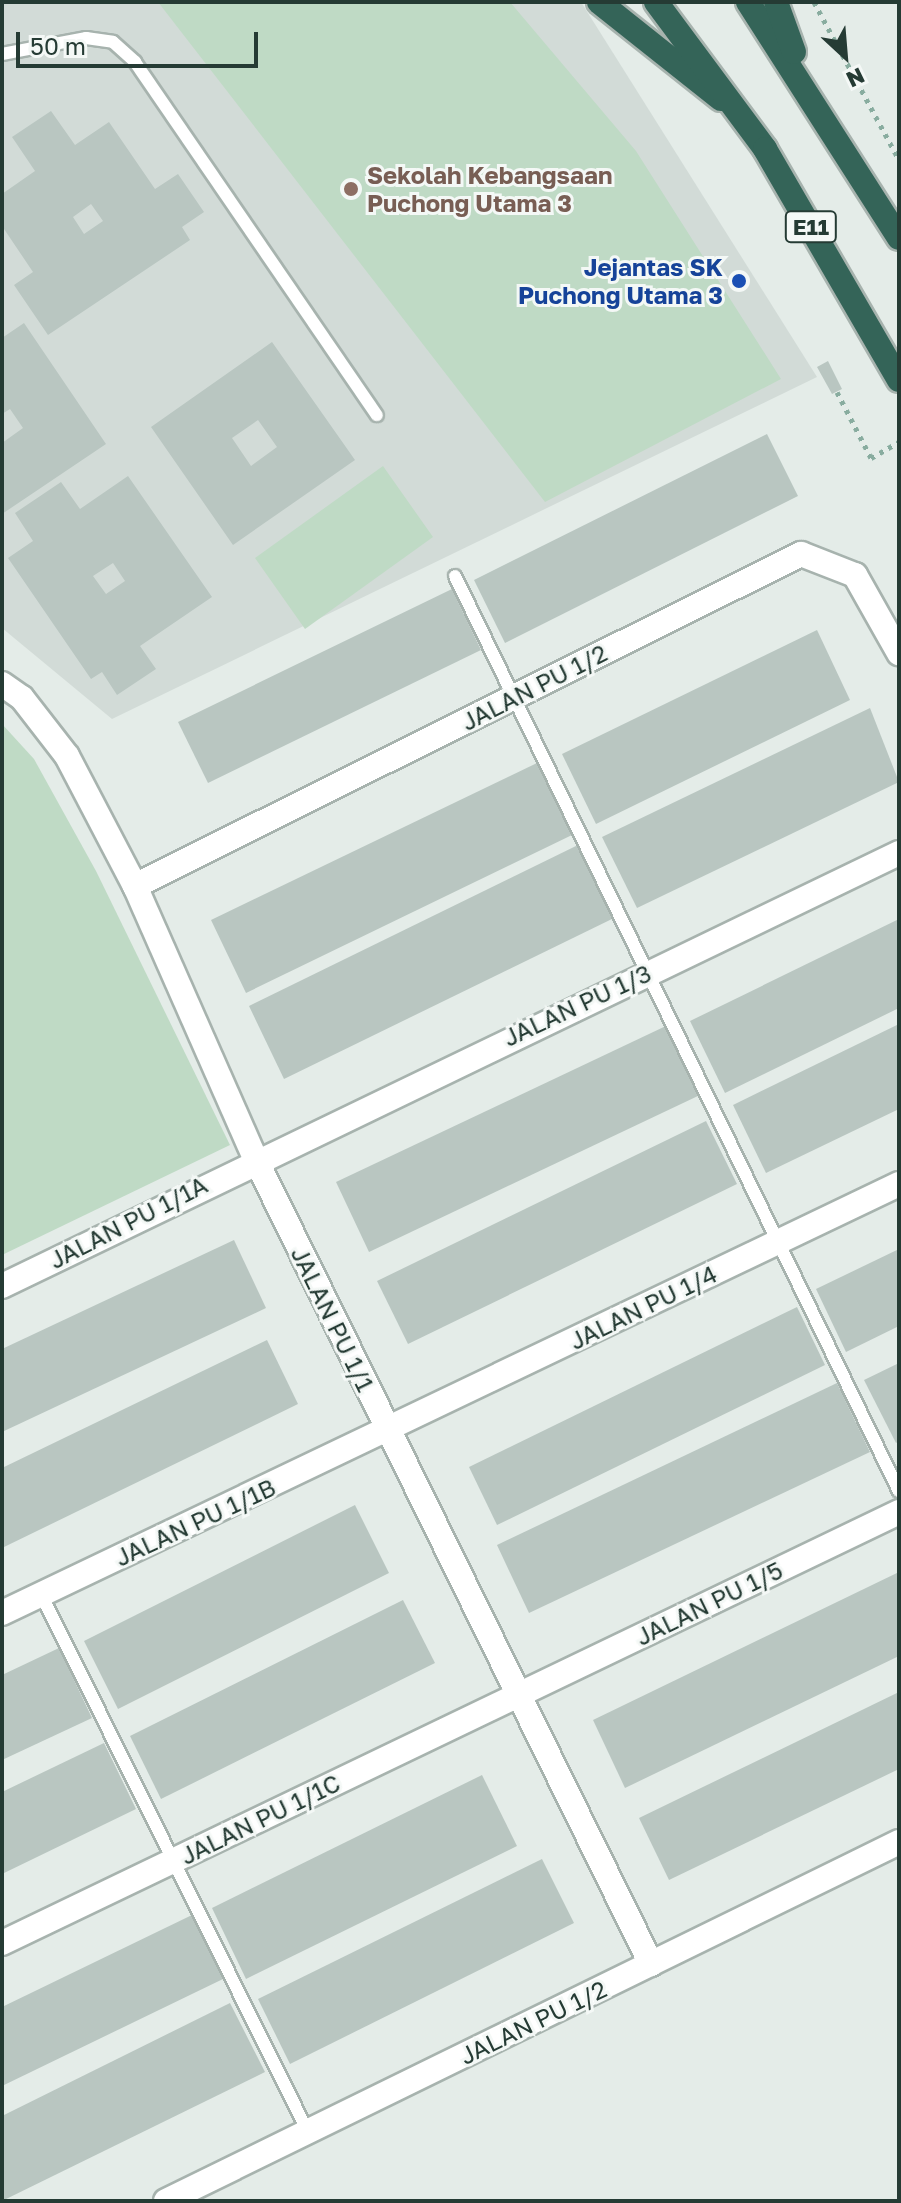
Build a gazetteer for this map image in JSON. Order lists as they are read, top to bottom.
{
  "streets": {
    "highway": ["E11"],
    "street": [
      "JALAN PU 1/2",
      "JALAN PU 1/3",
      "JALAN PU 1/1A",
      "JALAN PU 1/4",
      "JALAN PU 1/1",
      "JALAN PU 1/1B",
      "JALAN PU 1/5",
      "JALAN PU 1/1C"
    ]
  },
  "crossings": [
    ["JALAN PU 1/2", "JALAN PU 1/1"],
    ["JALAN PU 1/3", "JALAN PU 1/1A"],
    ["JALAN PU 1/3", "JALAN PU 1/1"],
    ["JALAN PU 1/1A", "JALAN PU 1/1"],
    ["JALAN PU 1/4", "JALAN PU 1/1"],
    ["JALAN PU 1/4", "JALAN PU 1/1B"],
    ["JALAN PU 1/1", "JALAN PU 1/1B"],
    ["JALAN PU 1/1", "JALAN PU 1/5"],
    ["JALAN PU 1/1", "JALAN PU 1/1C"],
    ["JALAN PU 1/5", "JALAN PU 1/1C"]
  ],
  "places": ["Sekolah Kebangsaan Puchong Utama 3", "Jejantas SK Puchong Utama 3"],
  "scale_bar": "50 m",
  "north": "bottom right"
}
